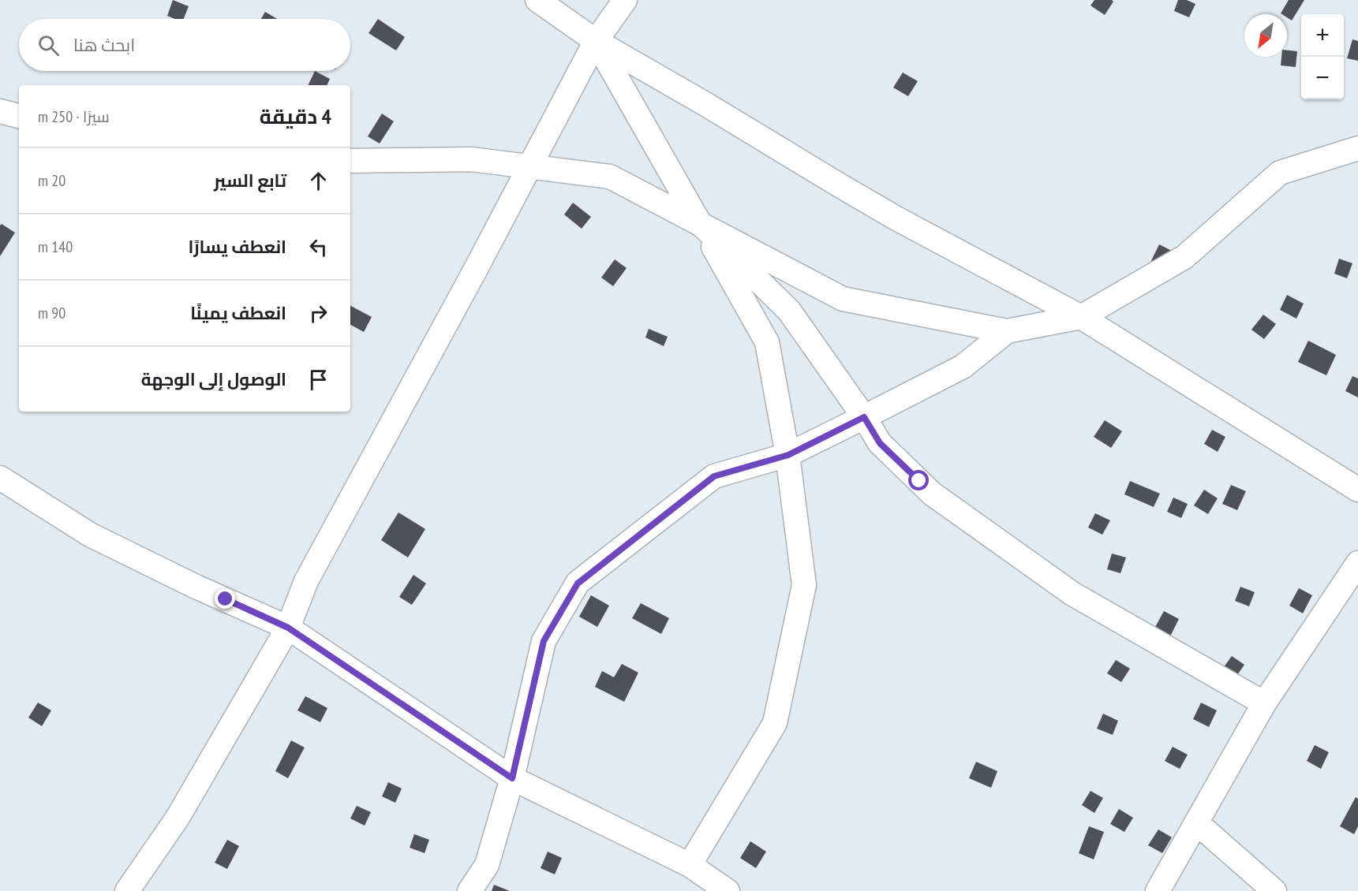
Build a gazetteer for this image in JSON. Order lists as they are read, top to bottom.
{
  "north": "bottom left",
  "page": {
    "map_buttons": ["+", "−"],
    "search": "ابحث هنا",
    "heading": ["4 دقيقة", "سيرًا · 250 m"],
    "list": [
      ["تابع السير", "20 m"],
      ["انعطف يسارًا", "140 m"],
      ["انعطف يمينًا", "90 m"],
      "الوصول إلى الوجهة"
    ]
  }
}
